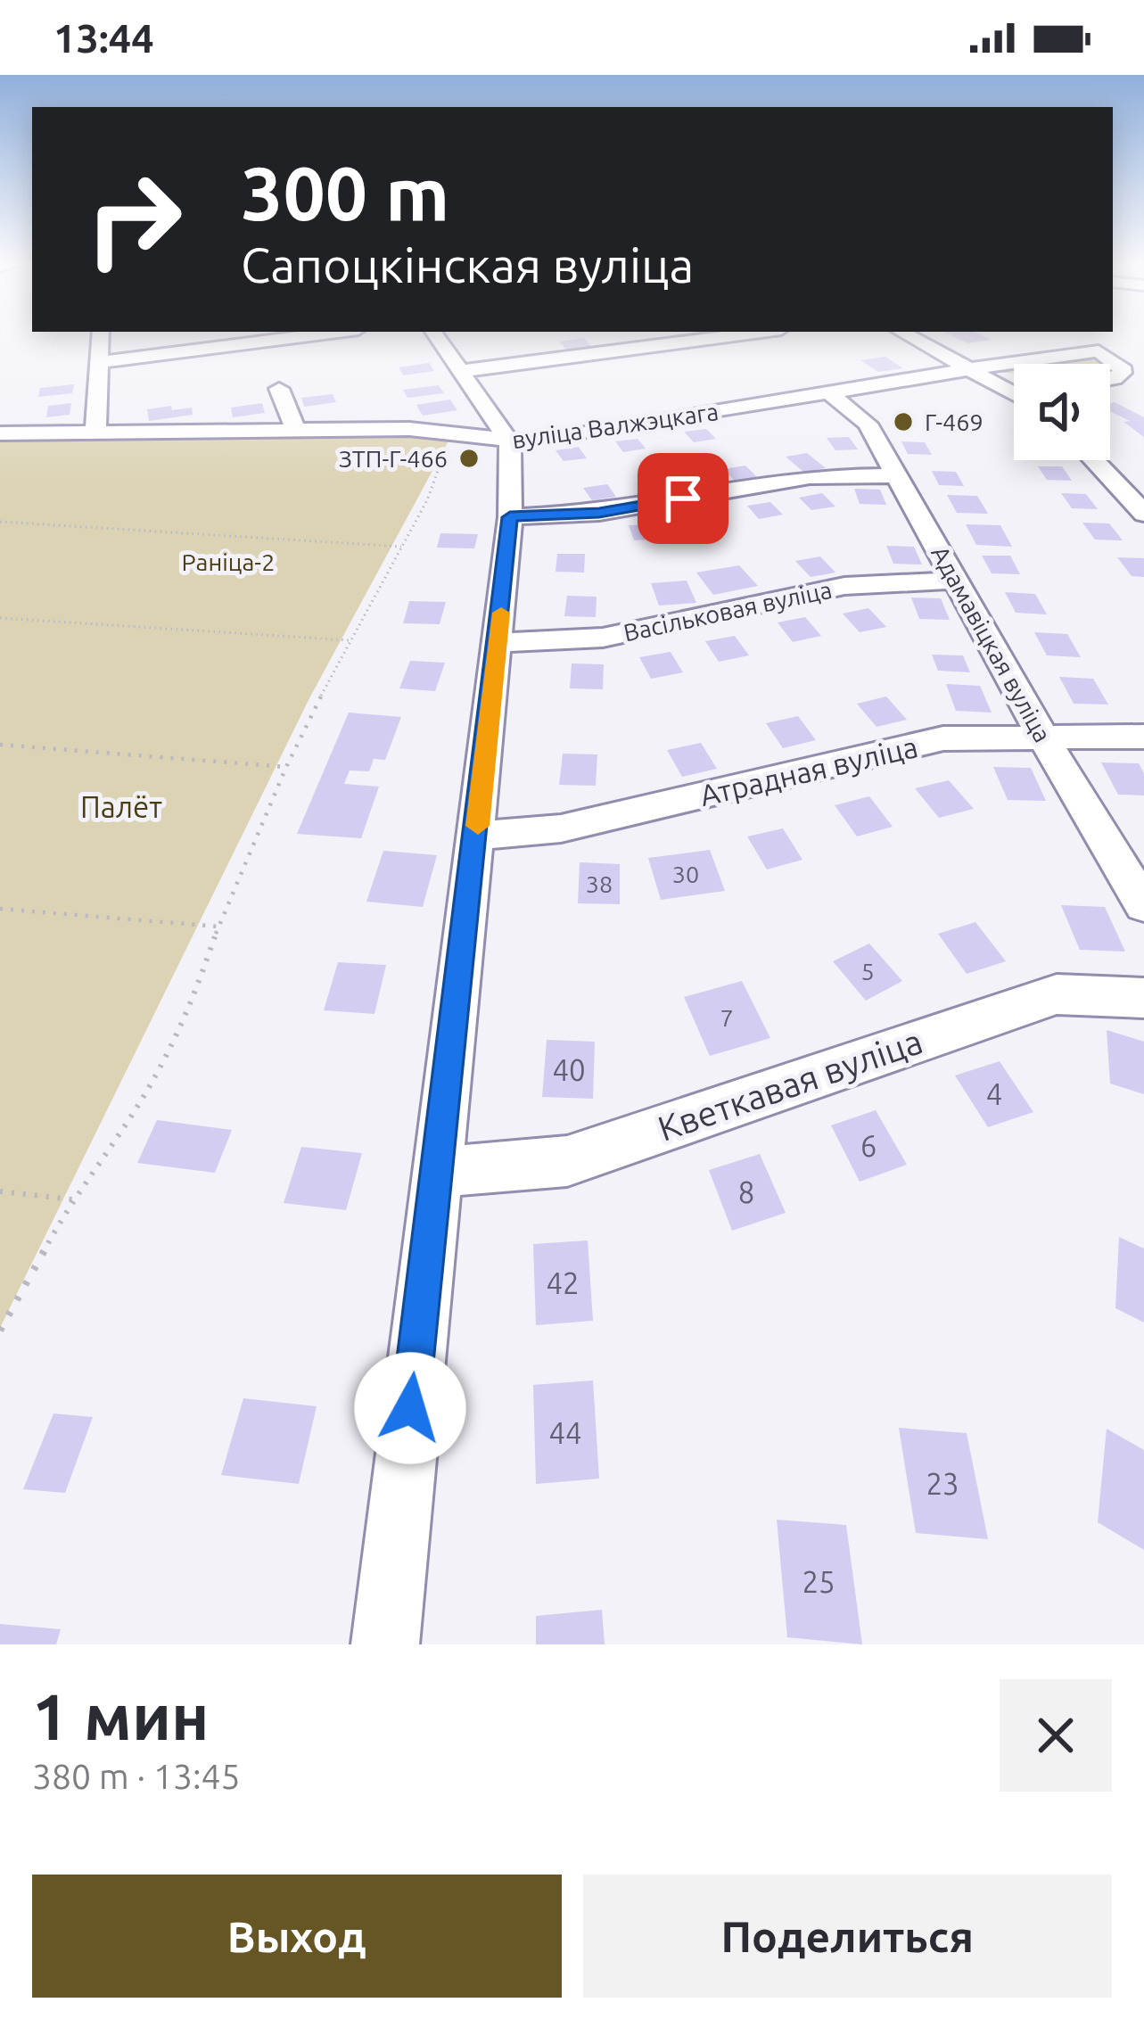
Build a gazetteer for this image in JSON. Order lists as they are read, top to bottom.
{
  "streets": {
    "street": [
      "вуліца Валжэцкага",
      "Васільковая вуліца",
      "Адамавіцкая вуліца",
      "Атрадная вуліца",
      "Кветкавая вуліца"
    ]
  },
  "crossings": [
    ["вуліца Валжэцкага", "Адамавіцкая вуліца"],
    ["Васільковая вуліца", "Адамавіцкая вуліца"],
    ["Адамавіцкая вуліца", "Атрадная вуліца"]
  ],
  "parks": ["Раніца-2", "Палёт"],
  "places": ["Г-469", "ЗТП-Г-466"],
  "house_numbers": [
    "30",
    "38",
    "5",
    "7",
    "40",
    "4",
    "6",
    "8",
    "42",
    "44",
    "23",
    "25"
  ],
  "page": {
    "status": "13:44",
    "turn": ["300 m", "Сапоцкінская вуліца"],
    "heading": ["1 мин", "380 m · 13:45"],
    "buttons": ["Выход", "Поделиться"]
  }
}
